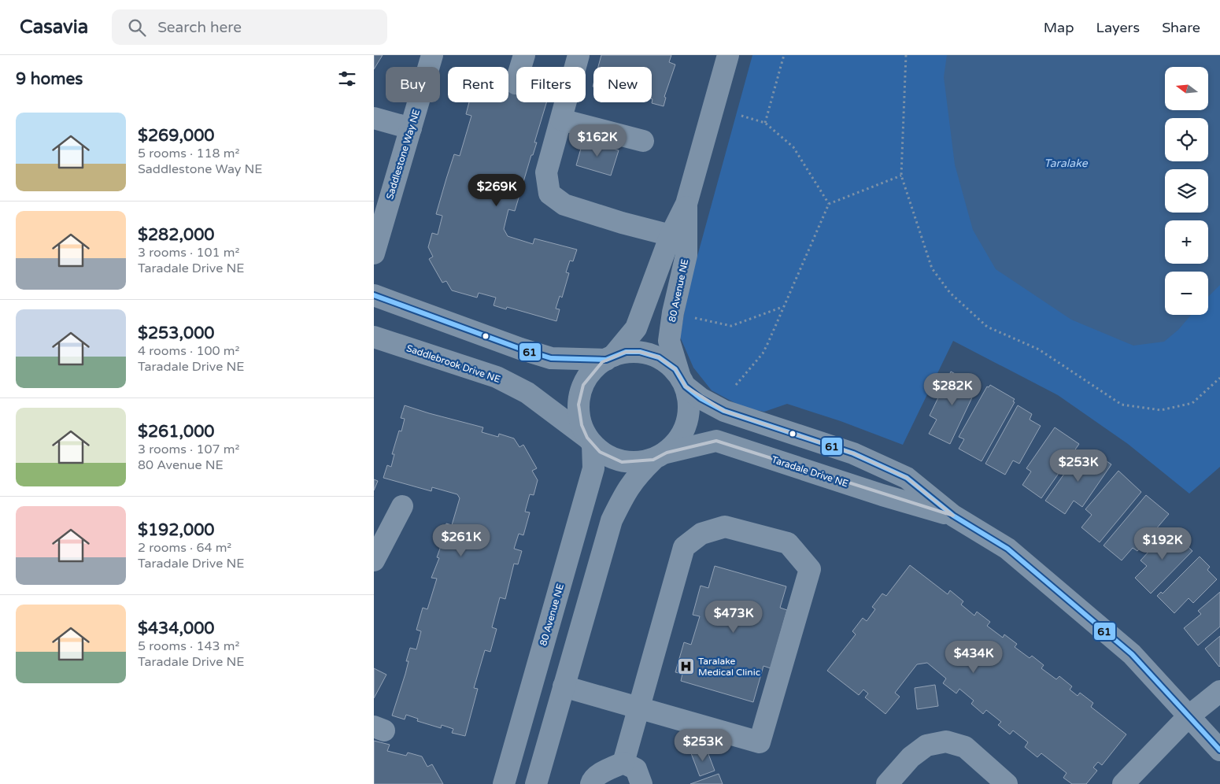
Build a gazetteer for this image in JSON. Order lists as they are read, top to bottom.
{
  "streets": {
    "street": [
      "Saddlestone Way NE",
      "80 Avenue NE",
      "Saddlebrook Drive NE",
      "Taradale Drive NE"
    ]
  },
  "crossings": [
    ["80 Avenue NE", "Saddlebrook Drive NE"],
    ["80 Avenue NE", "Taradale Drive NE"],
    ["Saddlebrook Drive NE", "Taradale Drive NE"]
  ],
  "water": ["Taralake"],
  "places": {
    "hospital": ["Taralake Medical Clinic"]
  },
  "lines": ["transit line 61"],
  "north": "left",
  "page": {
    "header": "Casavia",
    "search": "Search here",
    "nav": ["Map", "Layers", "Share"],
    "heading": "9 homes",
    "map_buttons": ["+", "−"],
    "chip": [
      "Buy",
      "Rent",
      "Filters",
      "New"
    ],
    "list": [
      {
        "name": "$269,000",
        "note": "5 rooms · 118 m² · Saddlestone Way NE"
      },
      {
        "name": "$282,000",
        "note": "3 rooms · 101 m² · Taradale Drive NE"
      },
      {
        "name": "$253,000",
        "note": "4 rooms · 100 m² · Taradale Drive NE"
      },
      {
        "name": "$261,000",
        "note": "3 rooms · 107 m² · 80 Avenue NE"
      },
      {
        "name": "$192,000",
        "note": "2 rooms · 64 m² · Taradale Drive NE"
      },
      {
        "name": "$434,000",
        "note": "5 rooms · 143 m² · Taradale Drive NE"
      }
    ],
    "price": [
      "$162K",
      "$269K",
      "$282K",
      "$253K",
      "$261K",
      "$192K",
      "$473K",
      "$434K",
      "$253K"
    ]
  }
}
